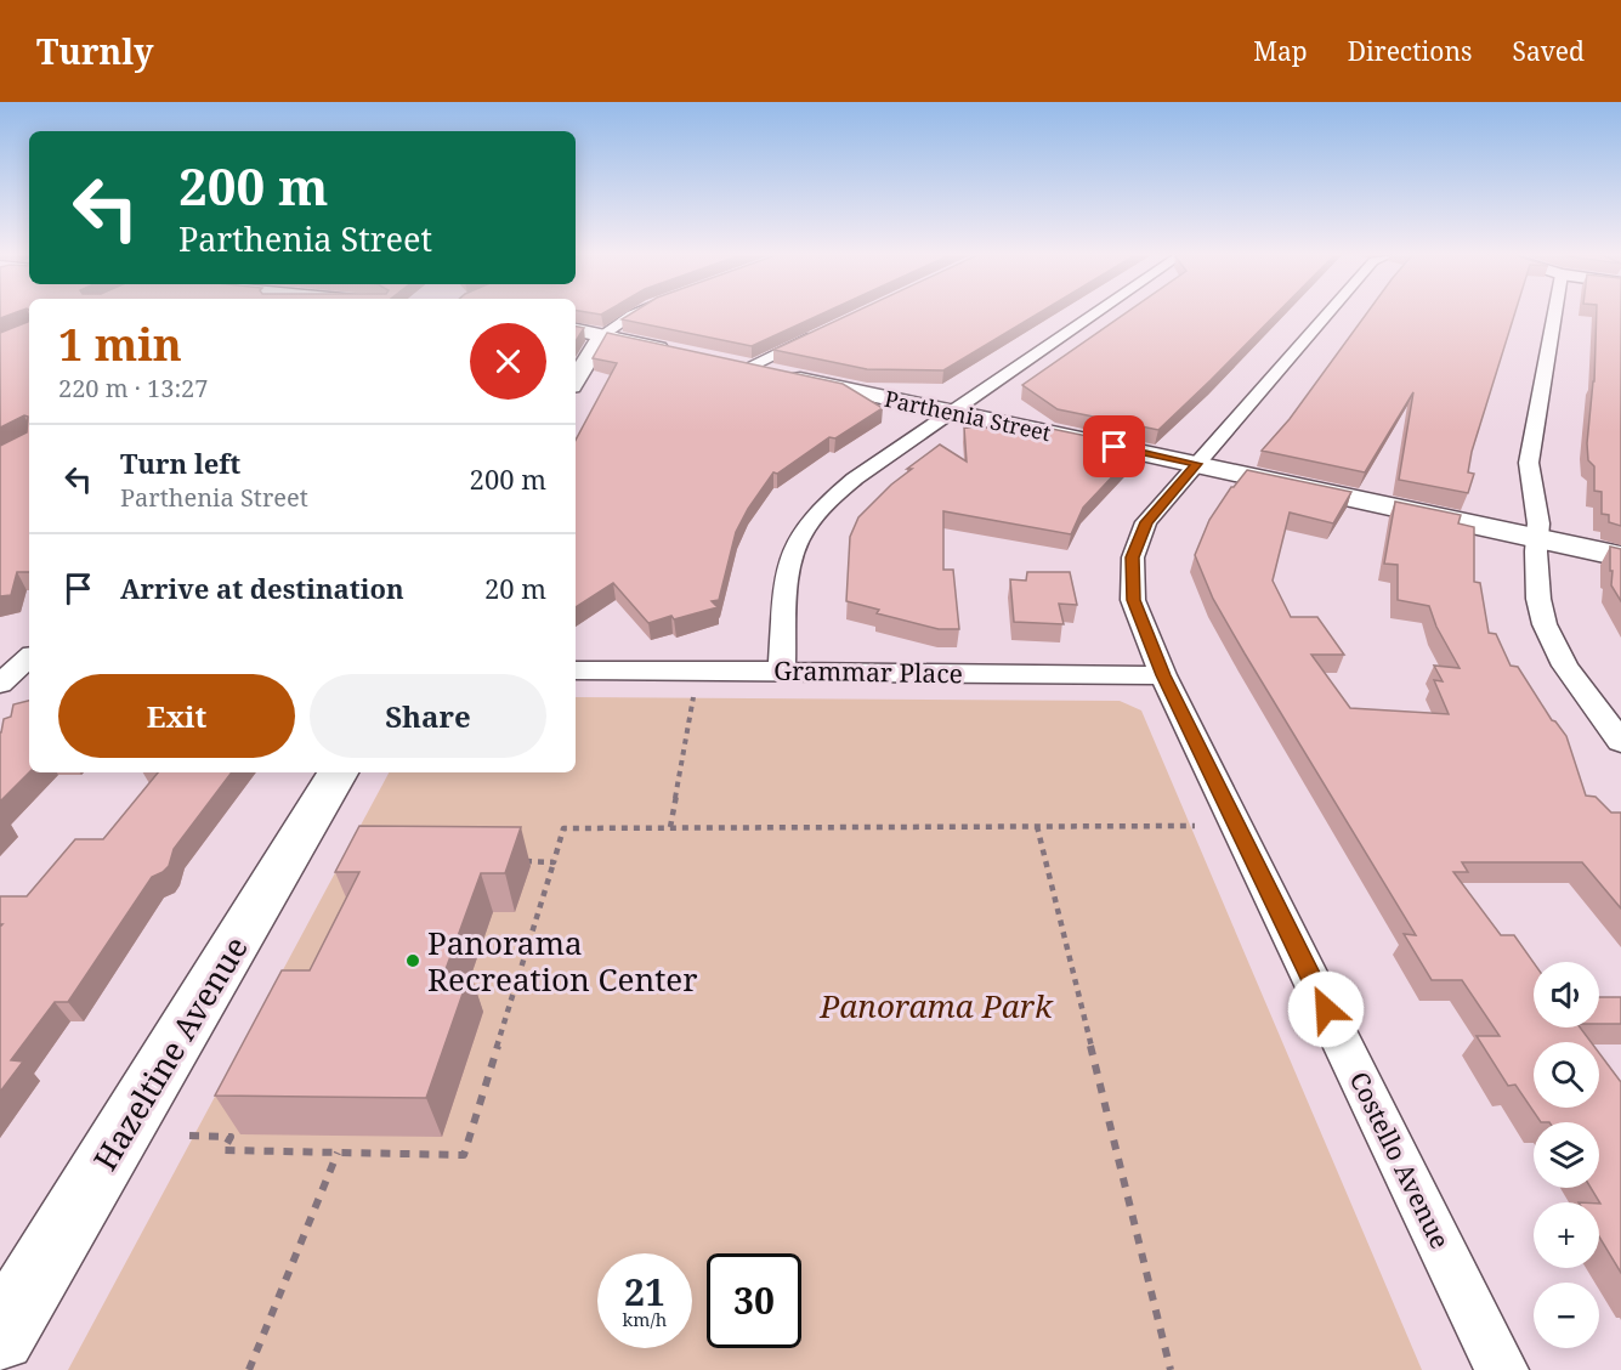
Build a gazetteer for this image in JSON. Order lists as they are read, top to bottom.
{
  "streets": {
    "street": [
      "Parthenia Street",
      "Grammar Place",
      "Hazeltine Avenue",
      "Costello Avenue"
    ]
  },
  "crossings": [
    ["Parthenia Street", "Costello Avenue"],
    ["Grammar Place", "Costello Avenue"]
  ],
  "parks": ["Panorama Park"],
  "places": ["Panorama Recreation Center"],
  "page": {
    "header": "Turnly",
    "nav": ["Map", "Directions", "Saved"],
    "turn": ["200 m", "Parthenia Street"],
    "heading": ["1 min", "220 m · 13:27"],
    "list": [
      {
        "name": "Turn left",
        "note": "Parthenia Street",
        "value": "200 m"
      },
      {
        "name": "Arrive at destination",
        "value": "20 m"
      }
    ],
    "buttons": ["Exit", "Share"],
    "map_buttons": ["+", "−"],
    "speed": "21 km/h",
    "limit": "30"
  }
}
